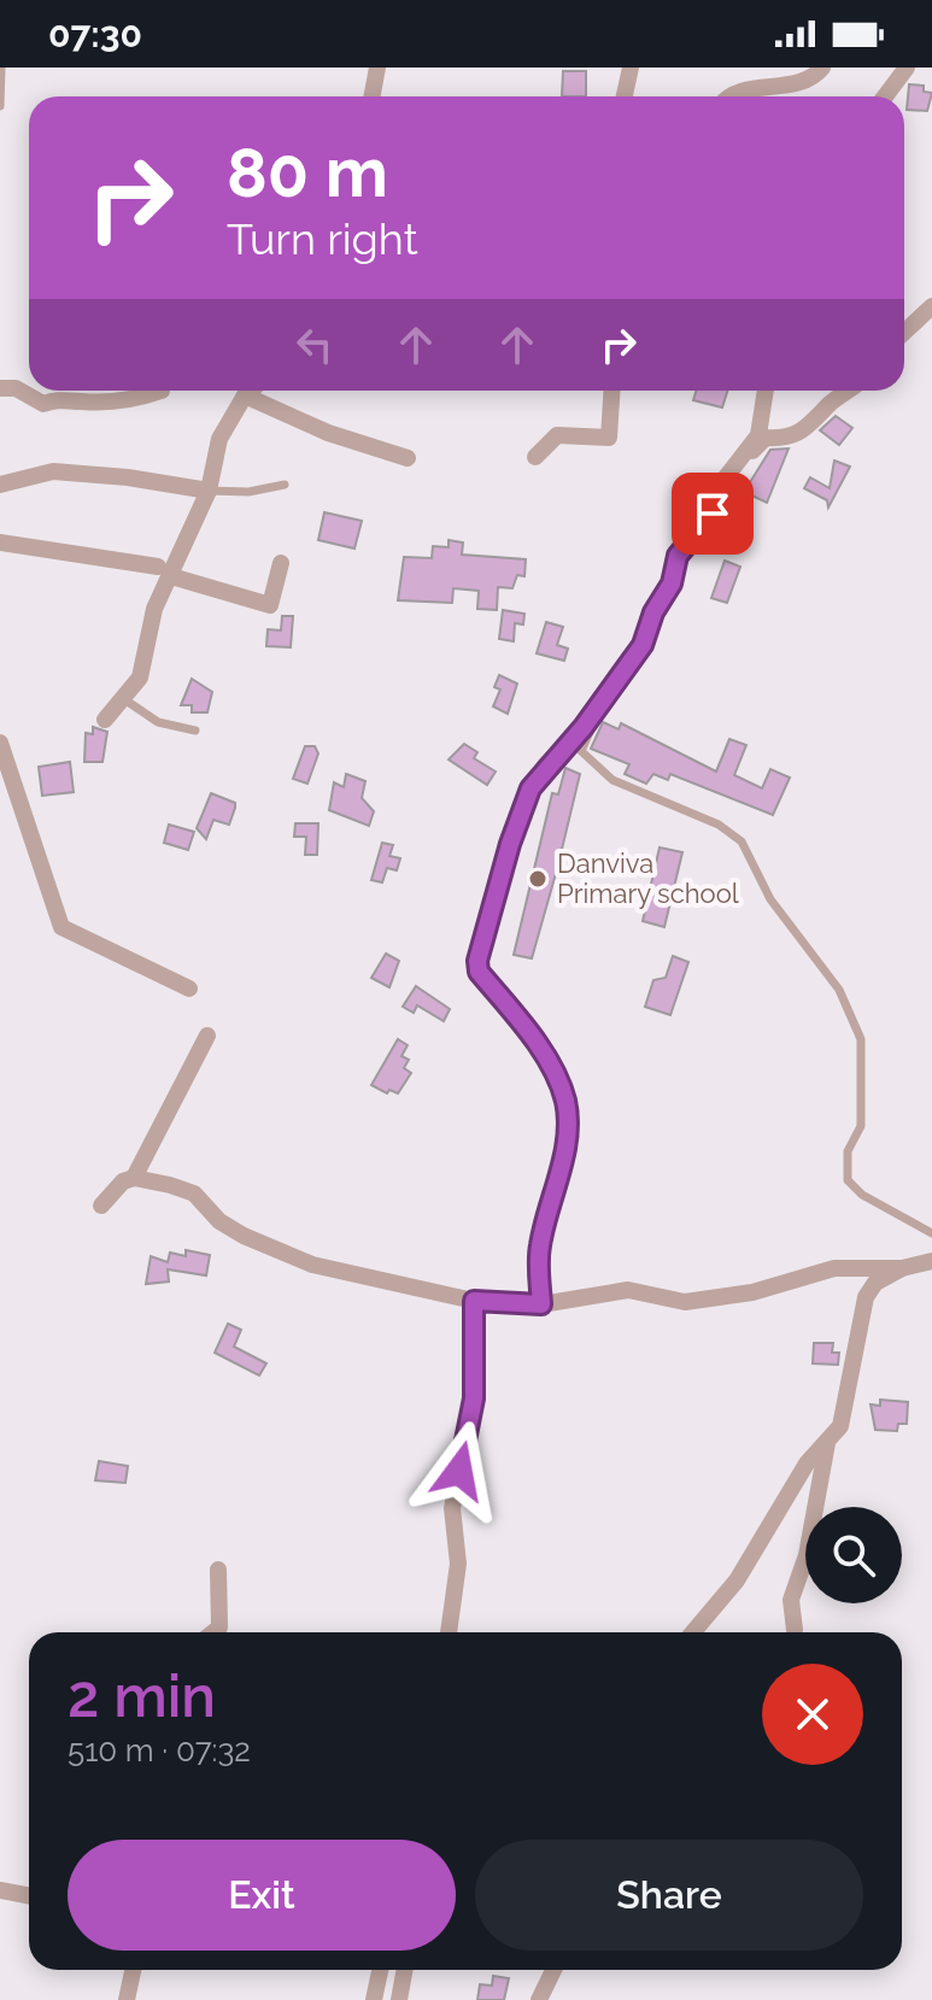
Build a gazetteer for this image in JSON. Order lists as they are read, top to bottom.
{
  "places": ["Danviva Primary school"],
  "page": {
    "status": "07:30",
    "turn": ["80 m", "Turn right"],
    "heading": ["2 min", "510 m · 07:32"],
    "buttons": ["Exit", "Share"]
  }
}
